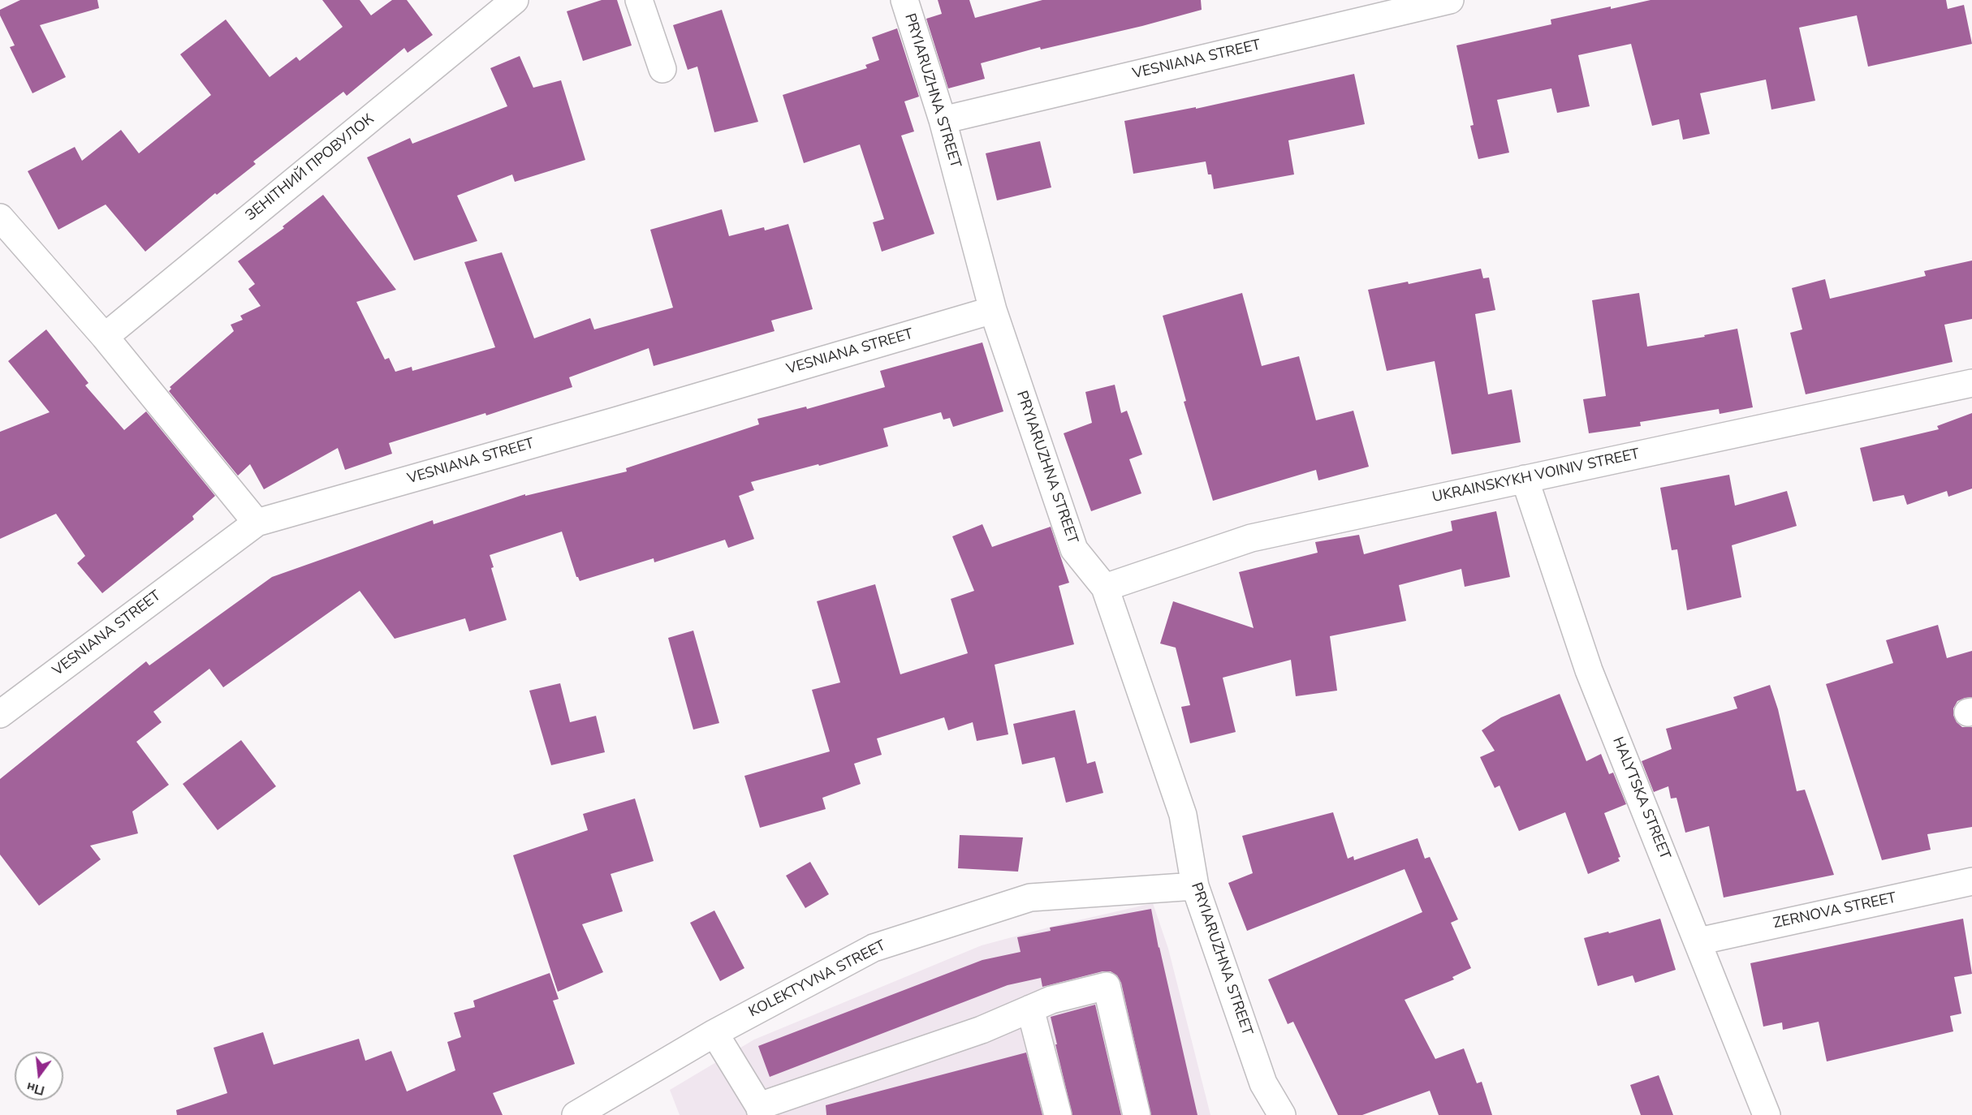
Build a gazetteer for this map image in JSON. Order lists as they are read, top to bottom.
{
  "streets": {
    "street": [
      "VESNIANA STREET",
      "PRYIARUZHNA STREET",
      "ЗЕНІТНИЙ ПРОВУЛОК",
      "UKRAINSKYKH VOINIV STREET",
      "HALYTSKA STREET",
      "ZERNOVA STREET",
      "KOLEKTYVNA STREET"
    ]
  },
  "crossings": [
    ["VESNIANA STREET", "PRYIARUZHNA STREET"],
    ["PRYIARUZHNA STREET", "UKRAINSKYKH VOINIV STREET"],
    ["PRYIARUZHNA STREET", "KOLEKTYVNA STREET"],
    ["UKRAINSKYKH VOINIV STREET", "HALYTSKA STREET"],
    ["HALYTSKA STREET", "ZERNOVA STREET"]
  ],
  "north": "bottom"
}
